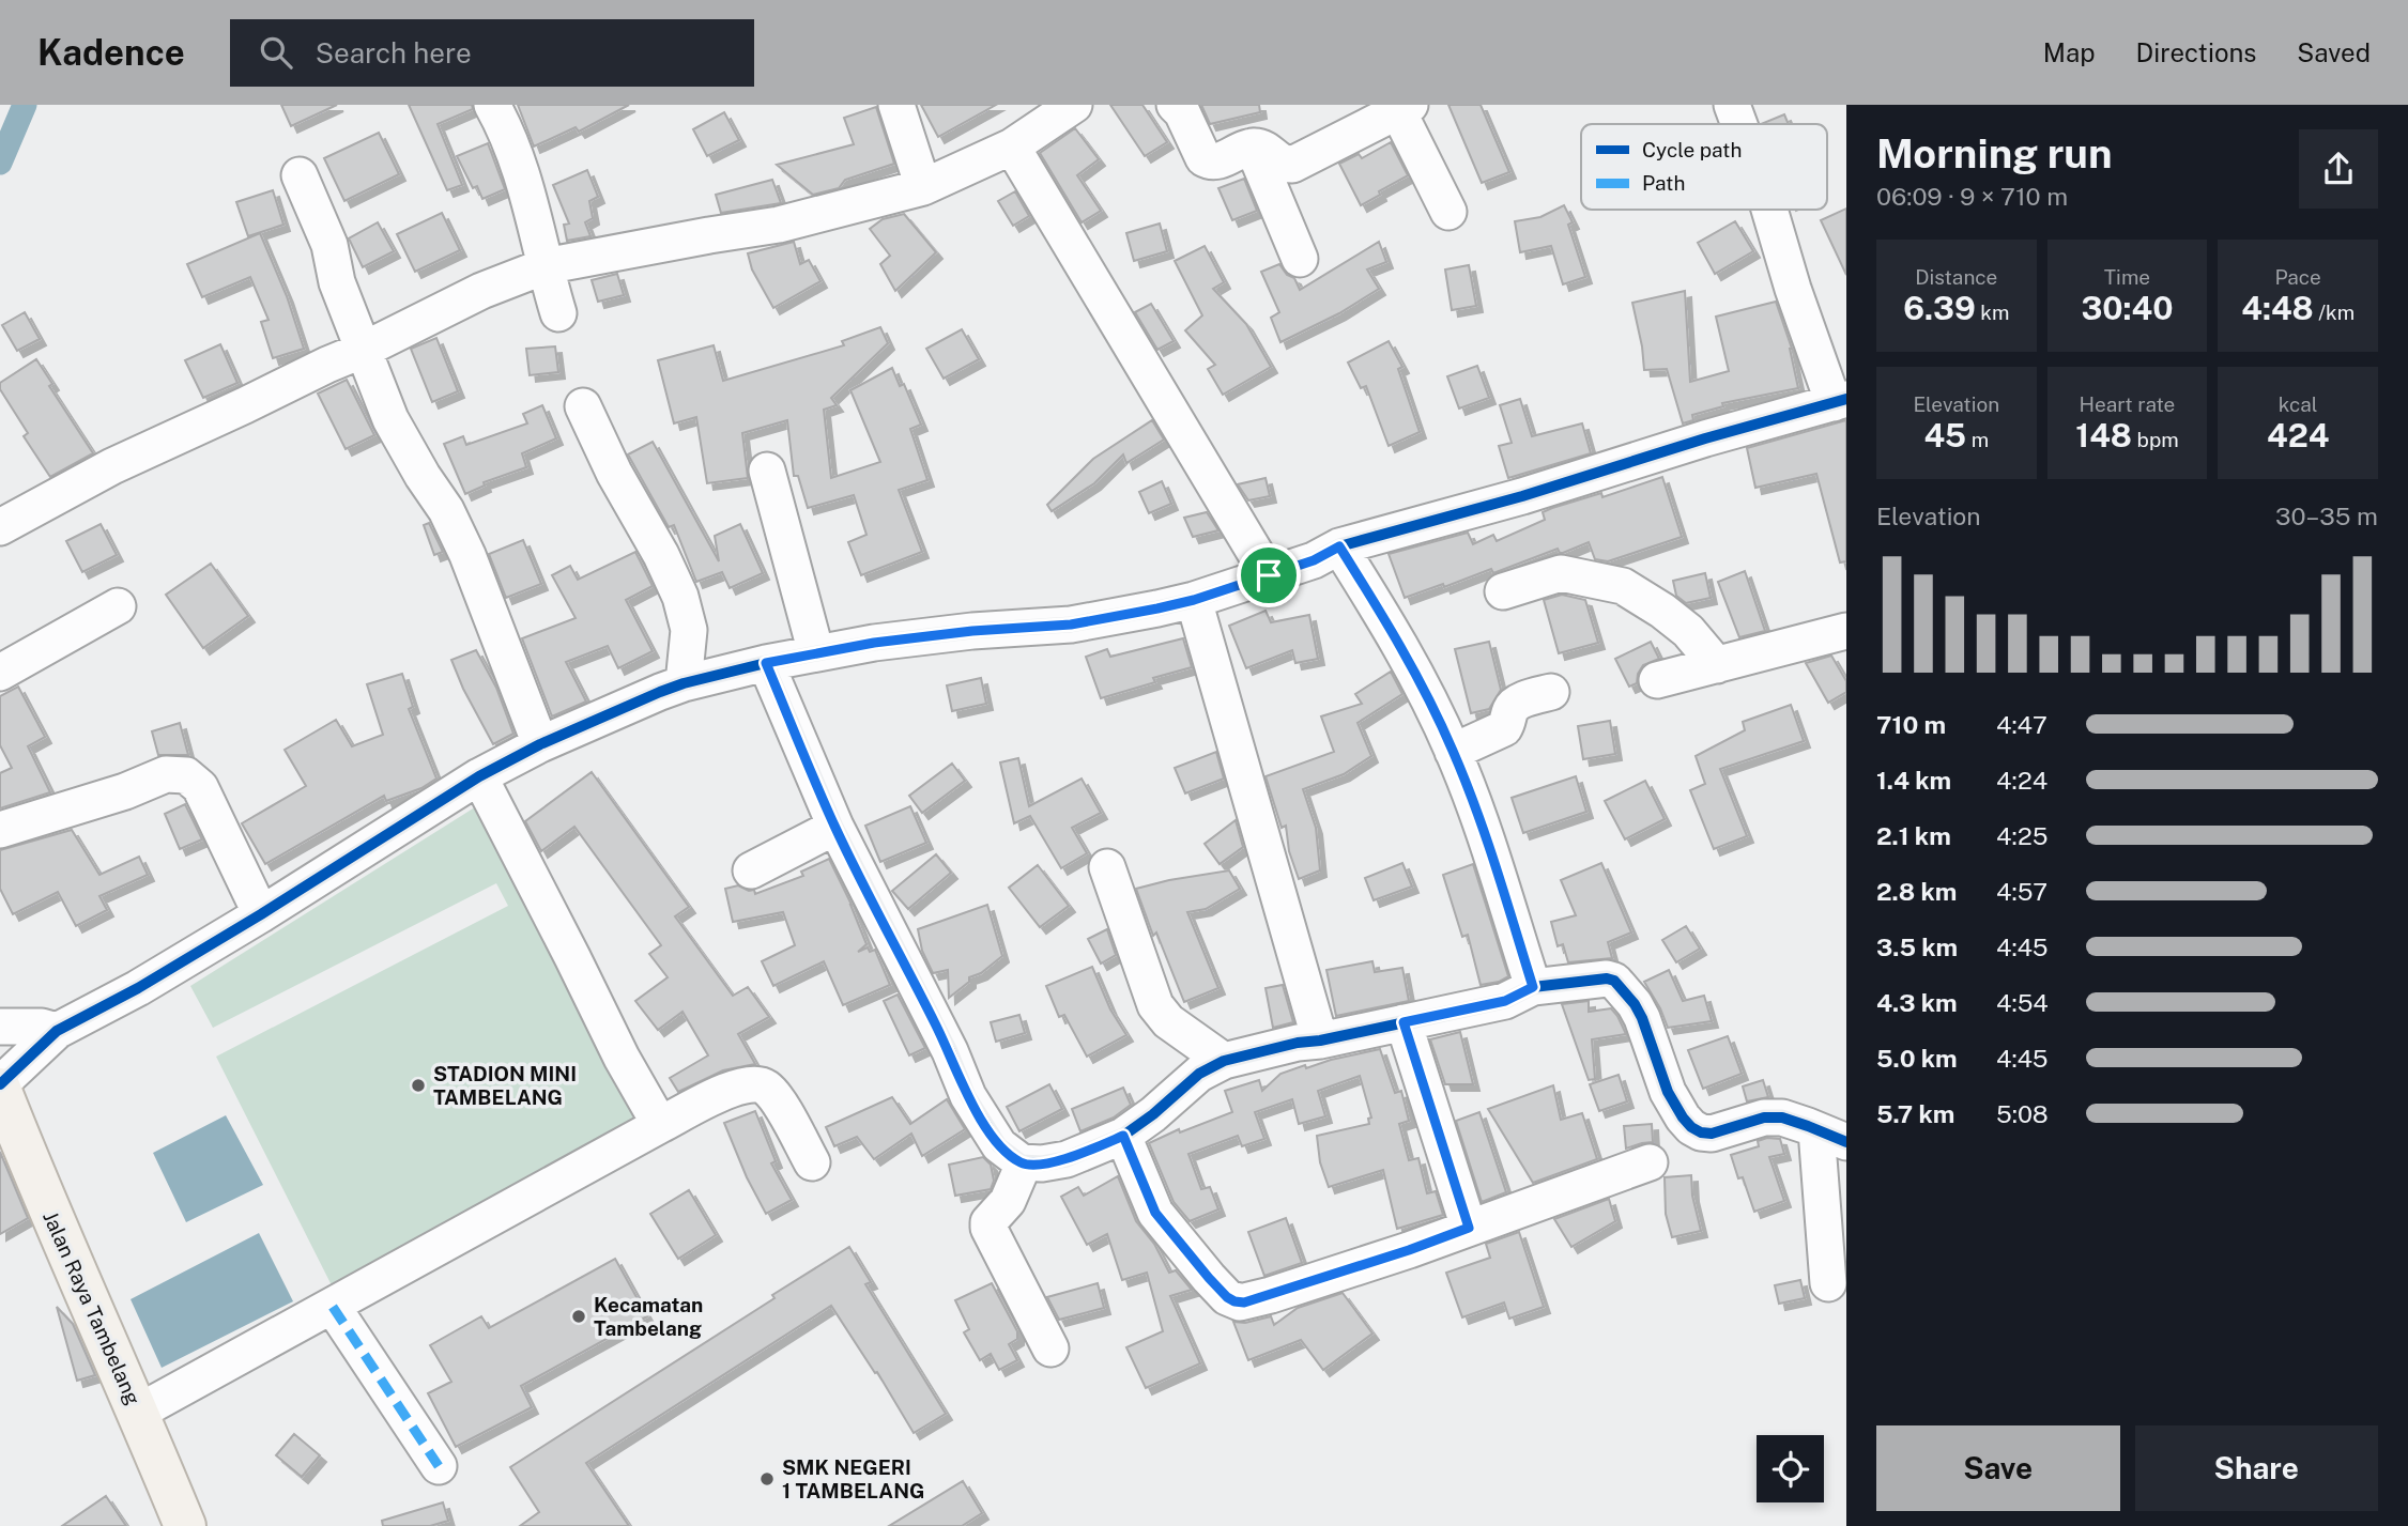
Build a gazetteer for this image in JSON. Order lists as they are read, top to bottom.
{
  "streets": {
    "main road": ["Jalan Raya Tambelang"]
  },
  "places": ["STADION MINI TAMBELANG", "Kecamatan Tambelang", "SMK NEGERI 1 TAMBELANG"],
  "legend": ["Cycle path", "Path"],
  "page": {
    "header": "Kadence",
    "search": "Search here",
    "nav": ["Map", "Directions", "Saved"],
    "heading": ["Morning run", "06:09 · 9 × 710 m"],
    "stats": [
      ["Distance", "6.39 km"],
      ["Time", "30:40"],
      ["Pace", "4:48 /km"],
      ["Elevation", "45 m"],
      ["Heart rate", "148 bpm"],
      ["kcal", "424"]
    ],
    "chart": ["Elevation", "30–35 m"],
    "list": [
      {
        "name": "710 m",
        "note": "4:47"
      },
      {
        "name": "1.4 km",
        "note": "4:24"
      },
      {
        "name": "2.1 km",
        "note": "4:25"
      },
      {
        "name": "2.8 km",
        "note": "4:57"
      },
      {
        "name": "3.5 km",
        "note": "4:45"
      },
      {
        "name": "4.3 km",
        "note": "4:54"
      },
      {
        "name": "5.0 km",
        "note": "4:45"
      },
      {
        "name": "5.7 km",
        "note": "5:08"
      }
    ],
    "buttons": ["Save", "Share"]
  }
}
